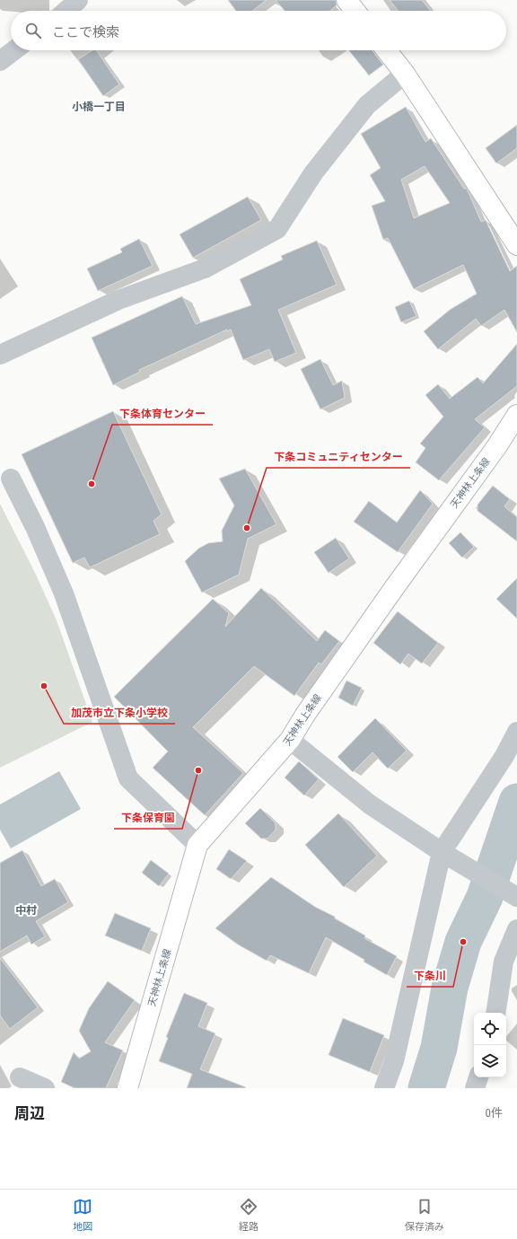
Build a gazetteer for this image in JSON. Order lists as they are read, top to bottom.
{
  "streets": {
    "main road": ["天神林上条線"]
  },
  "districts": ["小橋一丁目", "中村"],
  "places": [
    "下条体育センター",
    "下条コミュニティセンター",
    "加茂市立下条小学校",
    "下条保育園",
    "下条川"
  ],
  "page": {
    "search": "ここで検索",
    "heading": ["周辺", "0件"],
    "nav": ["地図", "経路", "保存済み"]
  }
}
